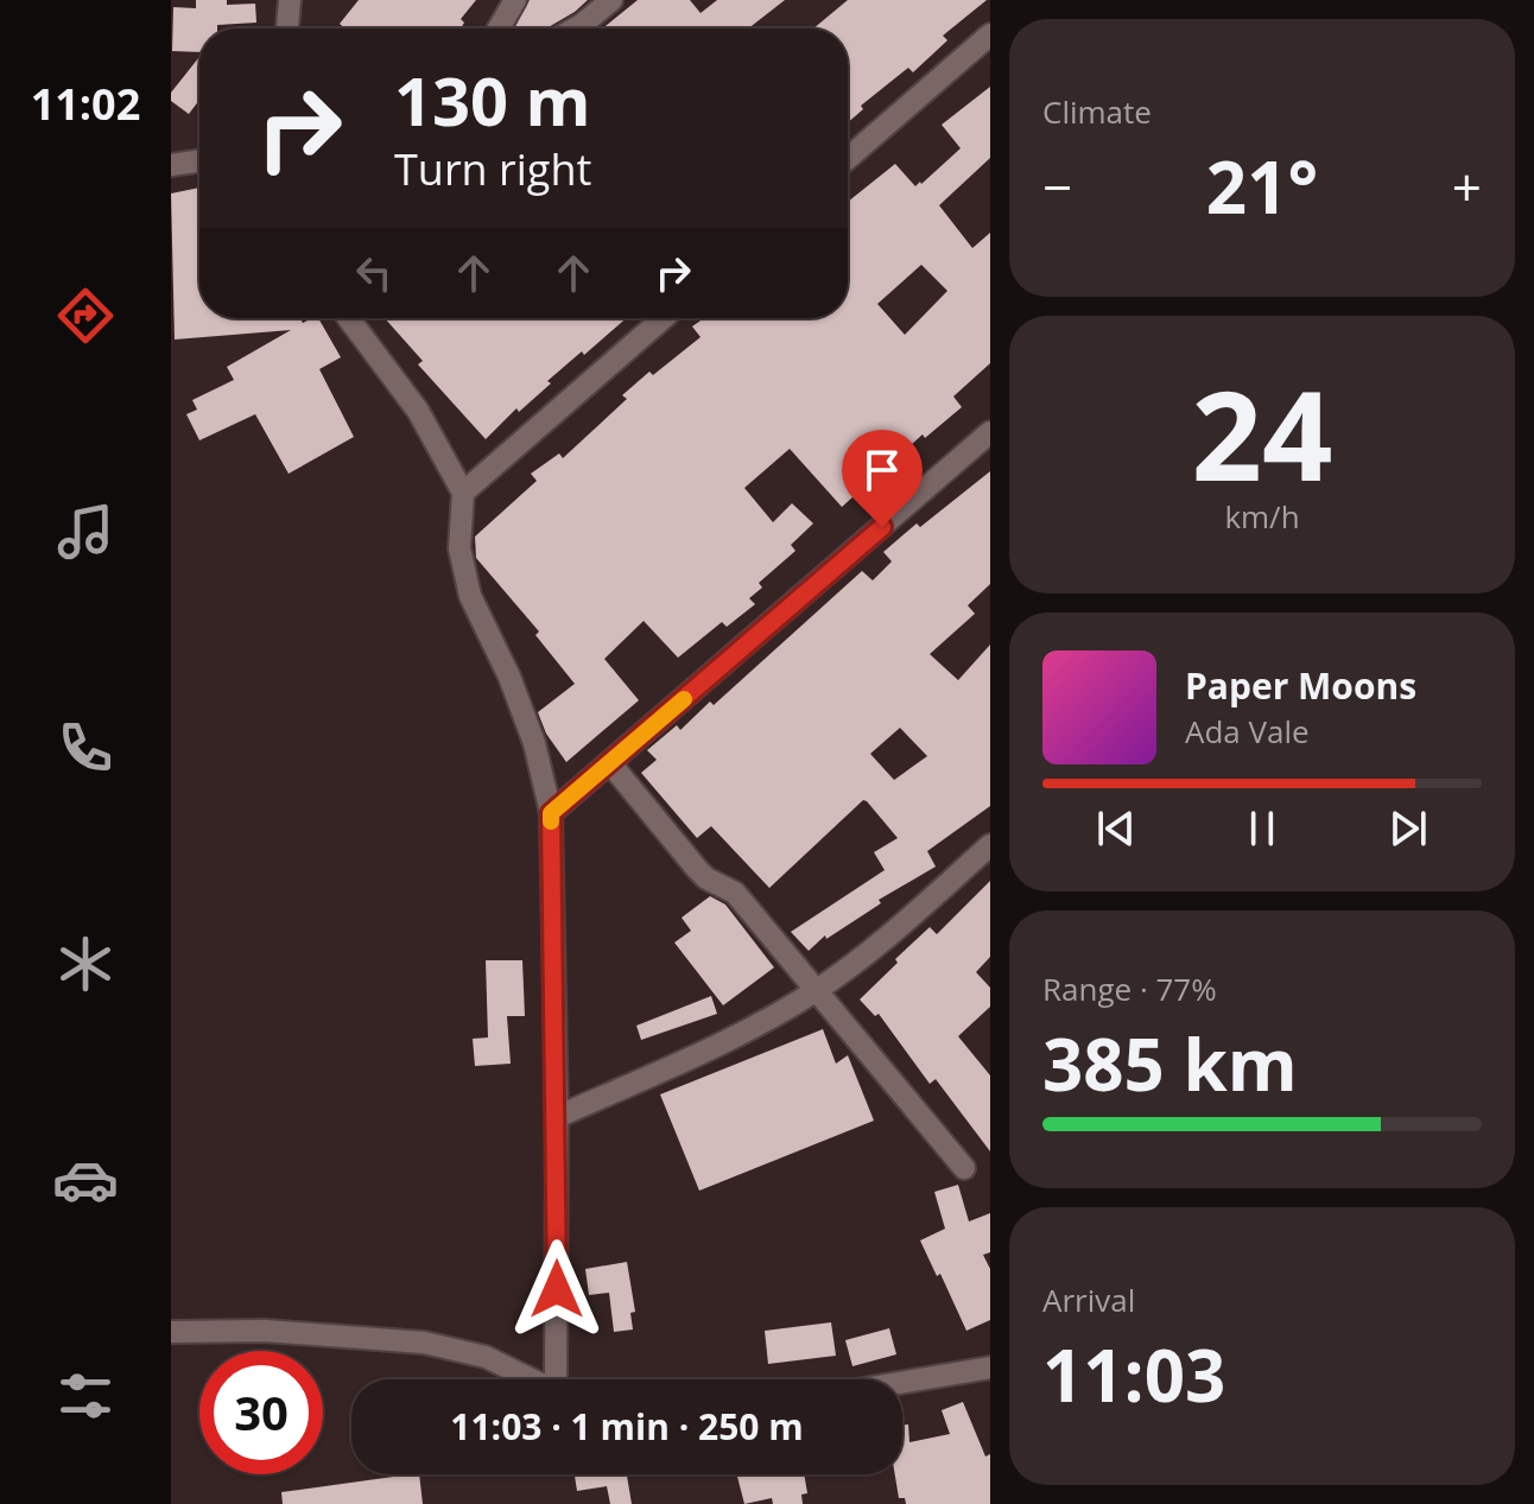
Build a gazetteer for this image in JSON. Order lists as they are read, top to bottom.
{
  "page": {
    "tabs": "11:02",
    "tile": [
      "Climate",
      ["24", "km/h"],
      ["Range · 77%", "385 km"],
      ["Arrival", "11:03"]
    ],
    "turn": ["130 m", "Turn right"],
    "heat": ["−", "21°", "+"],
    "song": ["Paper Moons", "Ada Vale"],
    "limit": "30",
    "trip": "11:03 · 1 min · 250 m"
  }
}
